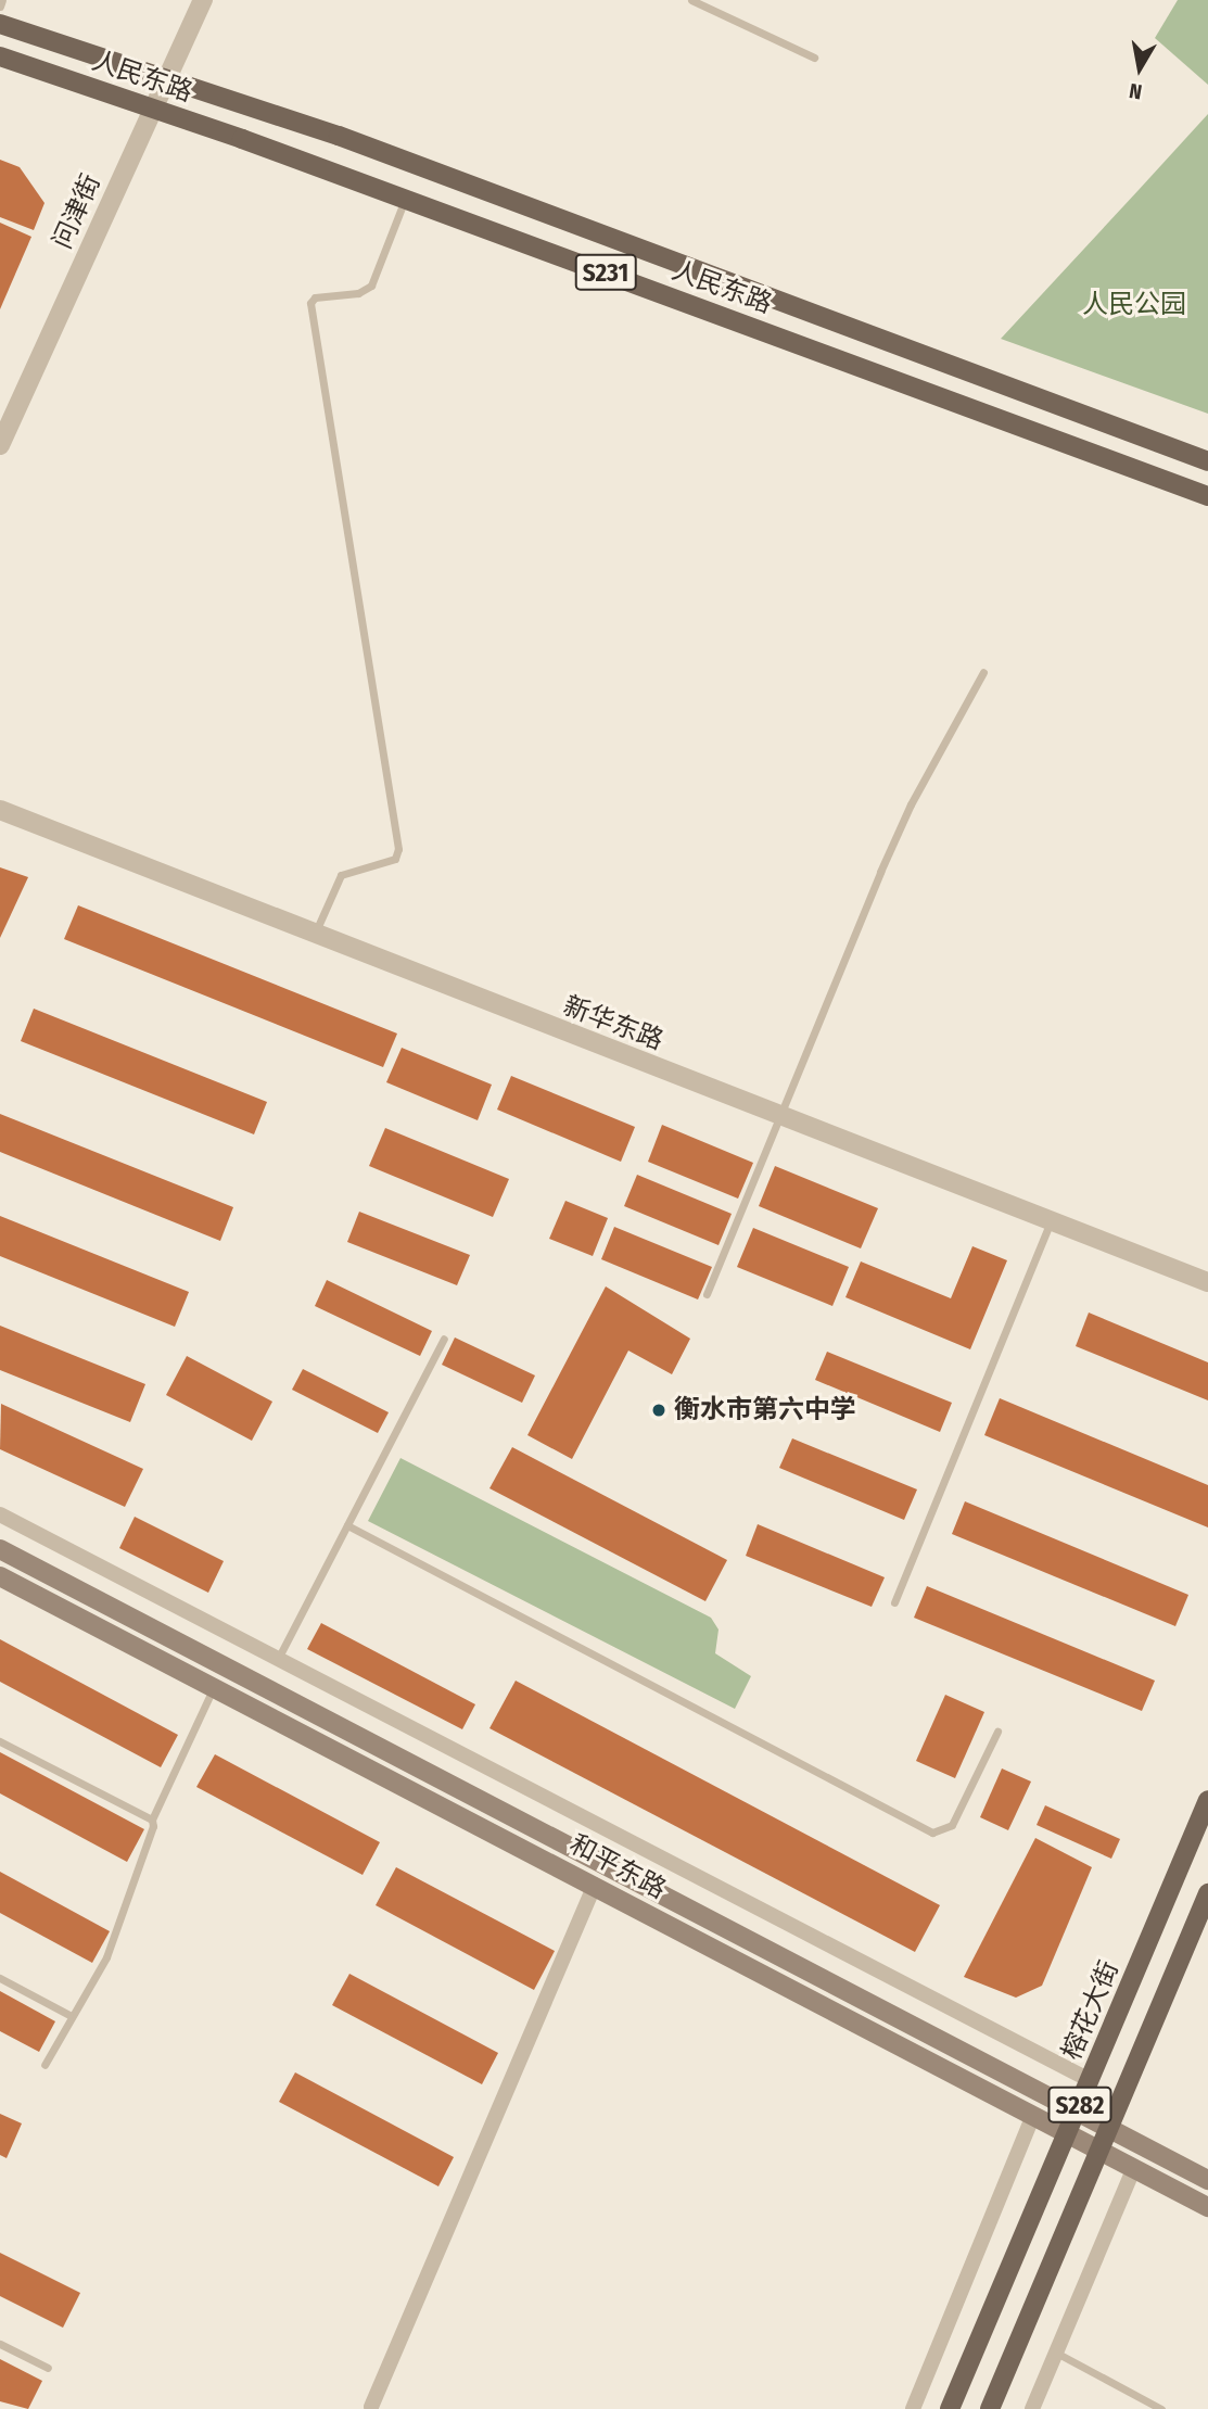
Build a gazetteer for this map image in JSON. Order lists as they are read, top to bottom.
{
  "streets": {
    "main road": [
      "人民东路",
      "S231",
      "和平东路",
      "榕花大街",
      "S282"
    ],
    "street": ["问津街", "新华东路"]
  },
  "crossings": [
    ["人民东路", "问津街"],
    ["和平东路", "榕花大街"],
    ["和平东路", "S282"]
  ],
  "parks": ["人民公园"],
  "places": ["衡水市第六中学"],
  "north": "bottom"
}
